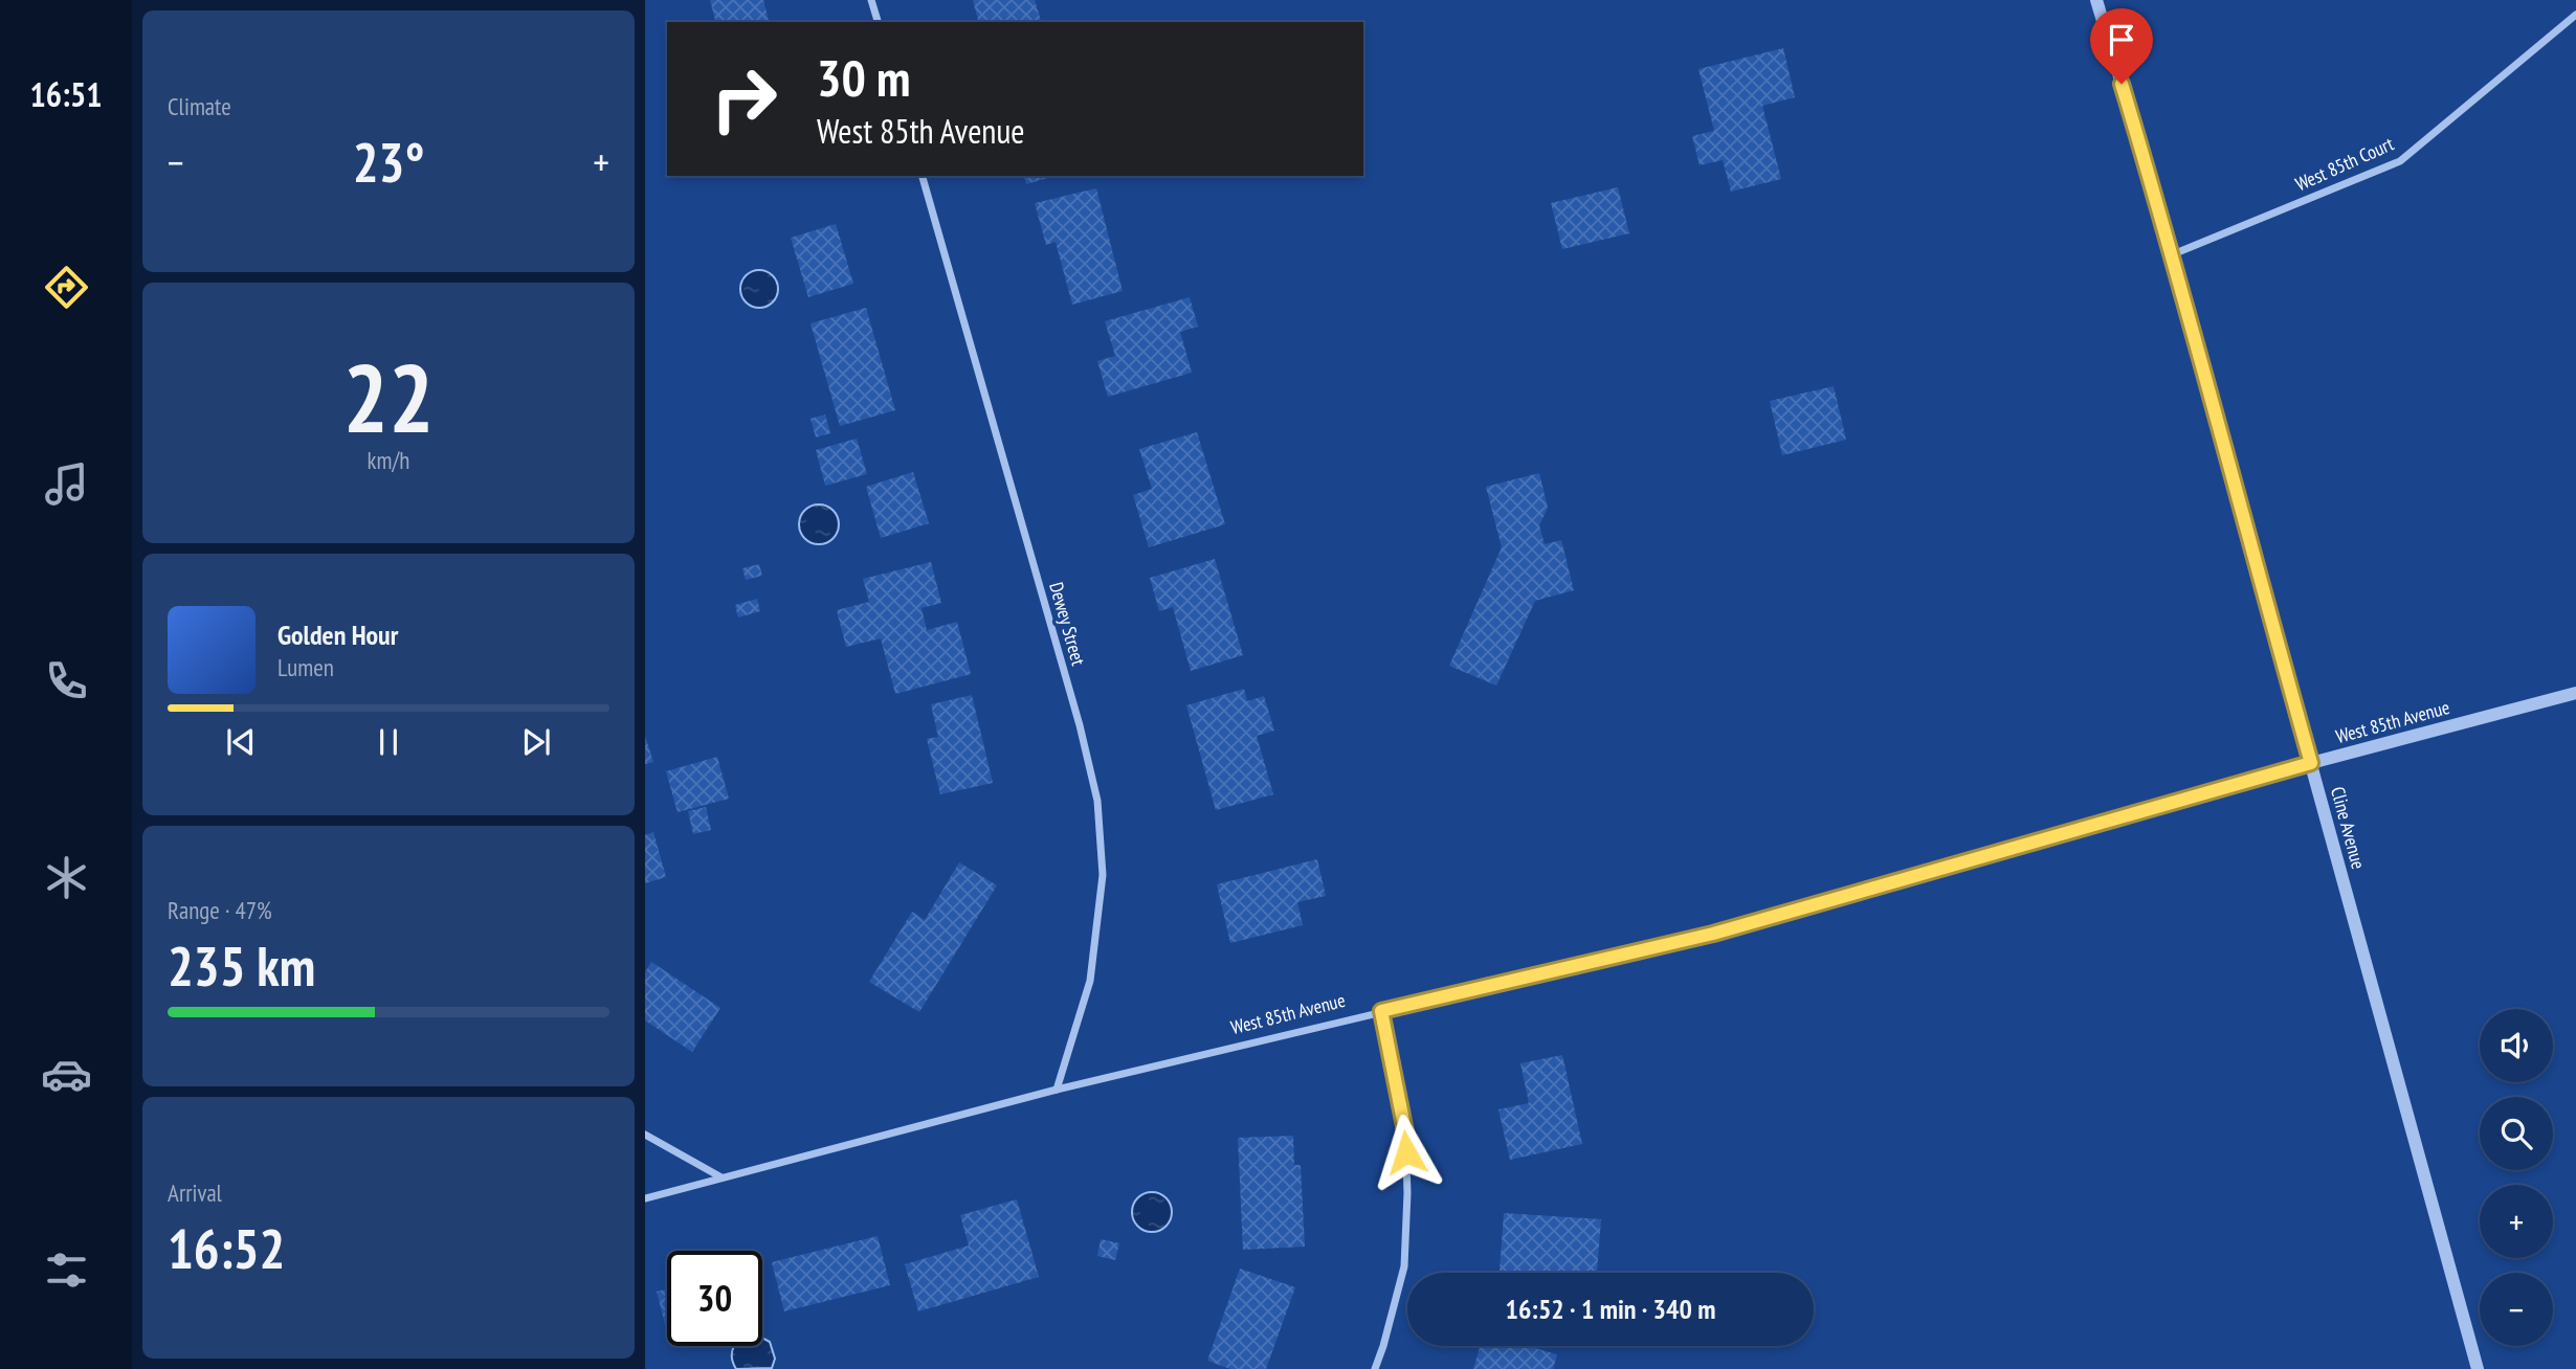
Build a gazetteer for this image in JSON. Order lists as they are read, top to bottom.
{
  "streets": {
    "street": [
      "West 85th Court",
      "Dewey Street",
      "West 85th Avenue",
      "Cline Avenue"
    ]
  },
  "crossings": [
    ["West 85th Court", "Cline Avenue"],
    ["Dewey Street", "West 85th Avenue"],
    ["West 85th Avenue", "Cline Avenue"]
  ],
  "page": {
    "tabs": "16:51",
    "tile": [
      "Climate",
      ["22", "km/h"],
      ["Range · 47%", "235 km"],
      ["Arrival", "16:52"]
    ],
    "turn": ["30 m", "West 85th Avenue"],
    "heat": ["−", "23°", "+"],
    "song": ["Golden Hour", "Lumen"],
    "map_buttons": ["+", "−"],
    "limit": "30",
    "trip": "16:52 · 1 min · 340 m"
  }
}
